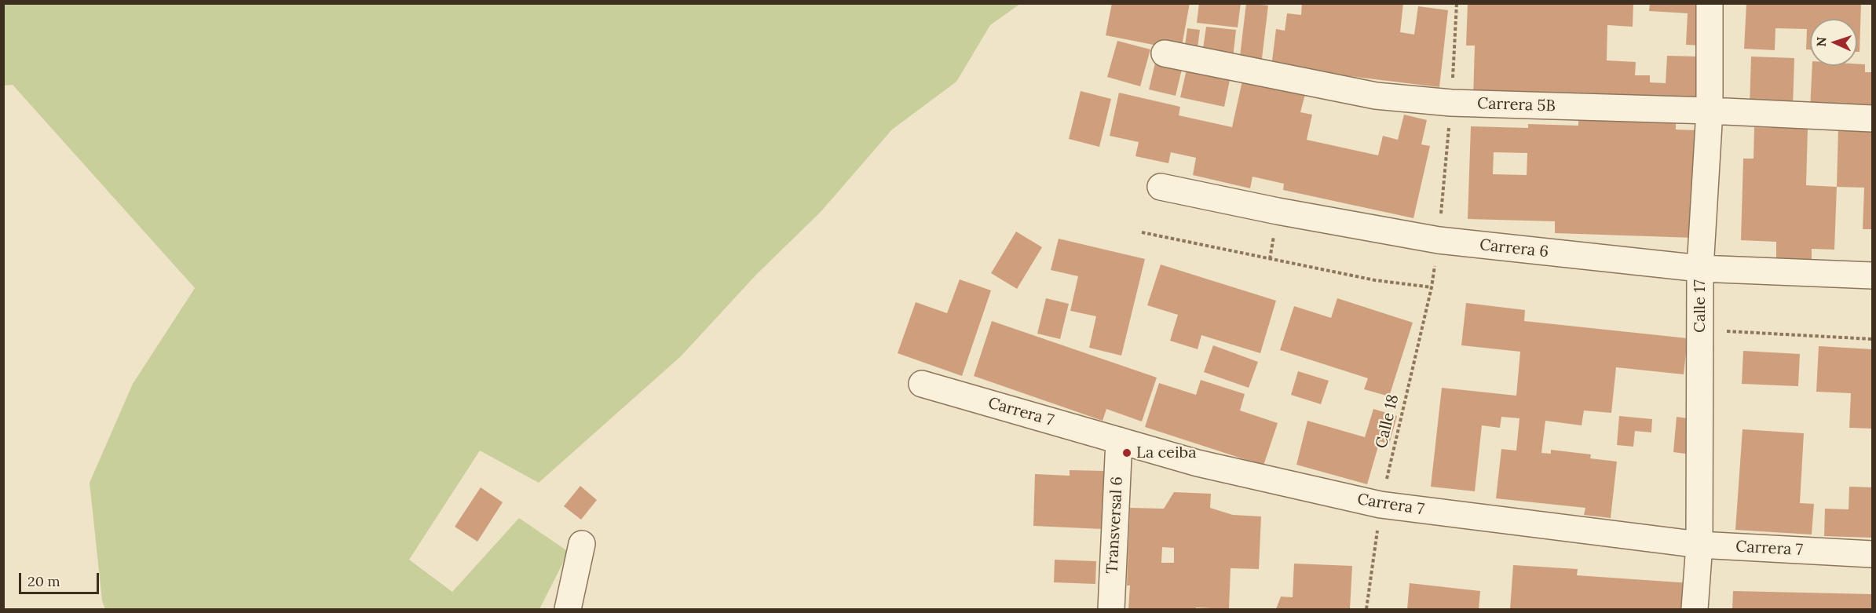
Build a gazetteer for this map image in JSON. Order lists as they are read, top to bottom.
{
  "streets": {
    "street": [
      "Carrera 5B",
      "Carrera 6",
      "Calle 17",
      "Carrera 7",
      "Transversal 6"
    ],
    "path": ["Calle 18"]
  },
  "crossings": [
    ["Carrera 5B", "Calle 17"],
    ["Carrera 6", "Calle 17"],
    ["Carrera 6", "Calle 18"],
    ["Calle 17", "Carrera 7"],
    ["Carrera 7", "Calle 18"],
    ["Carrera 7", "Transversal 6"]
  ],
  "places": ["La ceiba"],
  "scale_bar": "20 m",
  "north": "left"
}
